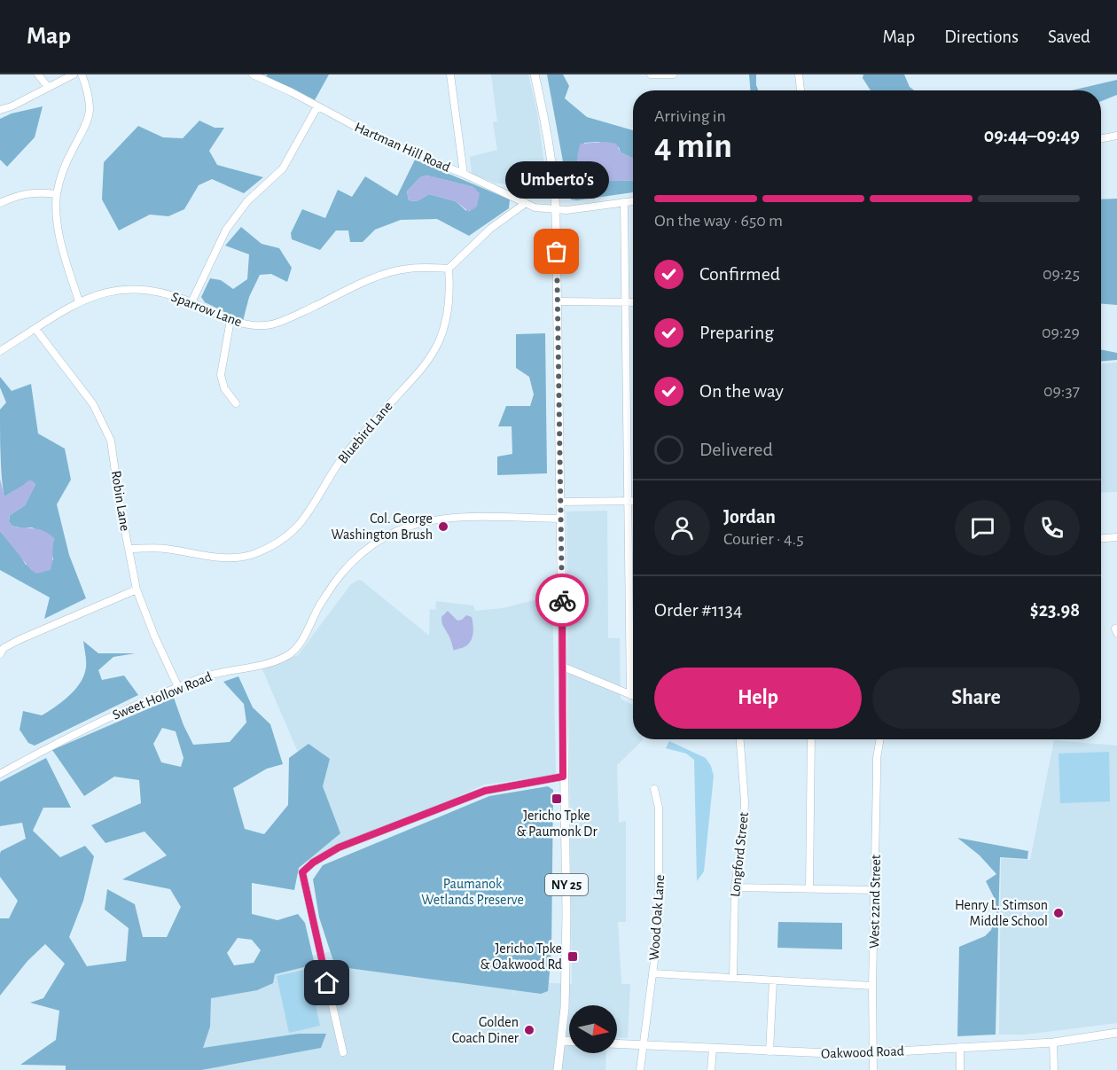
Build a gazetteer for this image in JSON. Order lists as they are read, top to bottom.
{
  "streets": {
    "main road": ["NY 25", "Oakwood Road"],
    "street": [
      "Hartman Hill Road",
      "Sparrow Lane",
      "Bluebird Lane",
      "Robin Lane",
      "Sweet Hollow Road",
      "Longford Street",
      "West 22nd Street",
      "Wood Oak Lane"
    ]
  },
  "crossings": [
    ["Hartman Hill Road", "NY 25"],
    ["Sparrow Lane", "Bluebird Lane"],
    ["Sparrow Lane", "Robin Lane"],
    ["Bluebird Lane", "Robin Lane"],
    ["Robin Lane", "Sweet Hollow Road"],
    ["Sweet Hollow Road", "NY 25"],
    ["West 22nd Street", "Oakwood Road"],
    ["Wood Oak Lane", "Oakwood Road"]
  ],
  "parks": ["Paumanok Wetlands Preserve"],
  "places": {
    "other": [
      "Umberto's",
      "Col. George Washington Brush",
      "Henry L. Stimson Middle School",
      "Golden Coach Diner"
    ],
    "transit": ["Jericho Tpke & Paumonk Dr", "Jericho Tpke & Oakwood Rd"]
  },
  "north": "right",
  "page": {
    "header": "Map",
    "nav": ["Map", "Directions", "Saved"],
    "heading": ["4 min", "Arriving in", "09:44–09:49"],
    "panel": [
      "Jordan",
      "Courier · 4.5",
      "Order #1134",
      "$23.98"
    ],
    "bubble": "Umberto's",
    "bar": "On the way · 650 m",
    "list": [
      ["Confirmed", "09:25"],
      ["Preparing", "09:29"],
      ["On the way", "09:37"],
      "Delivered"
    ],
    "buttons": ["Help", "Share"]
  }
}
